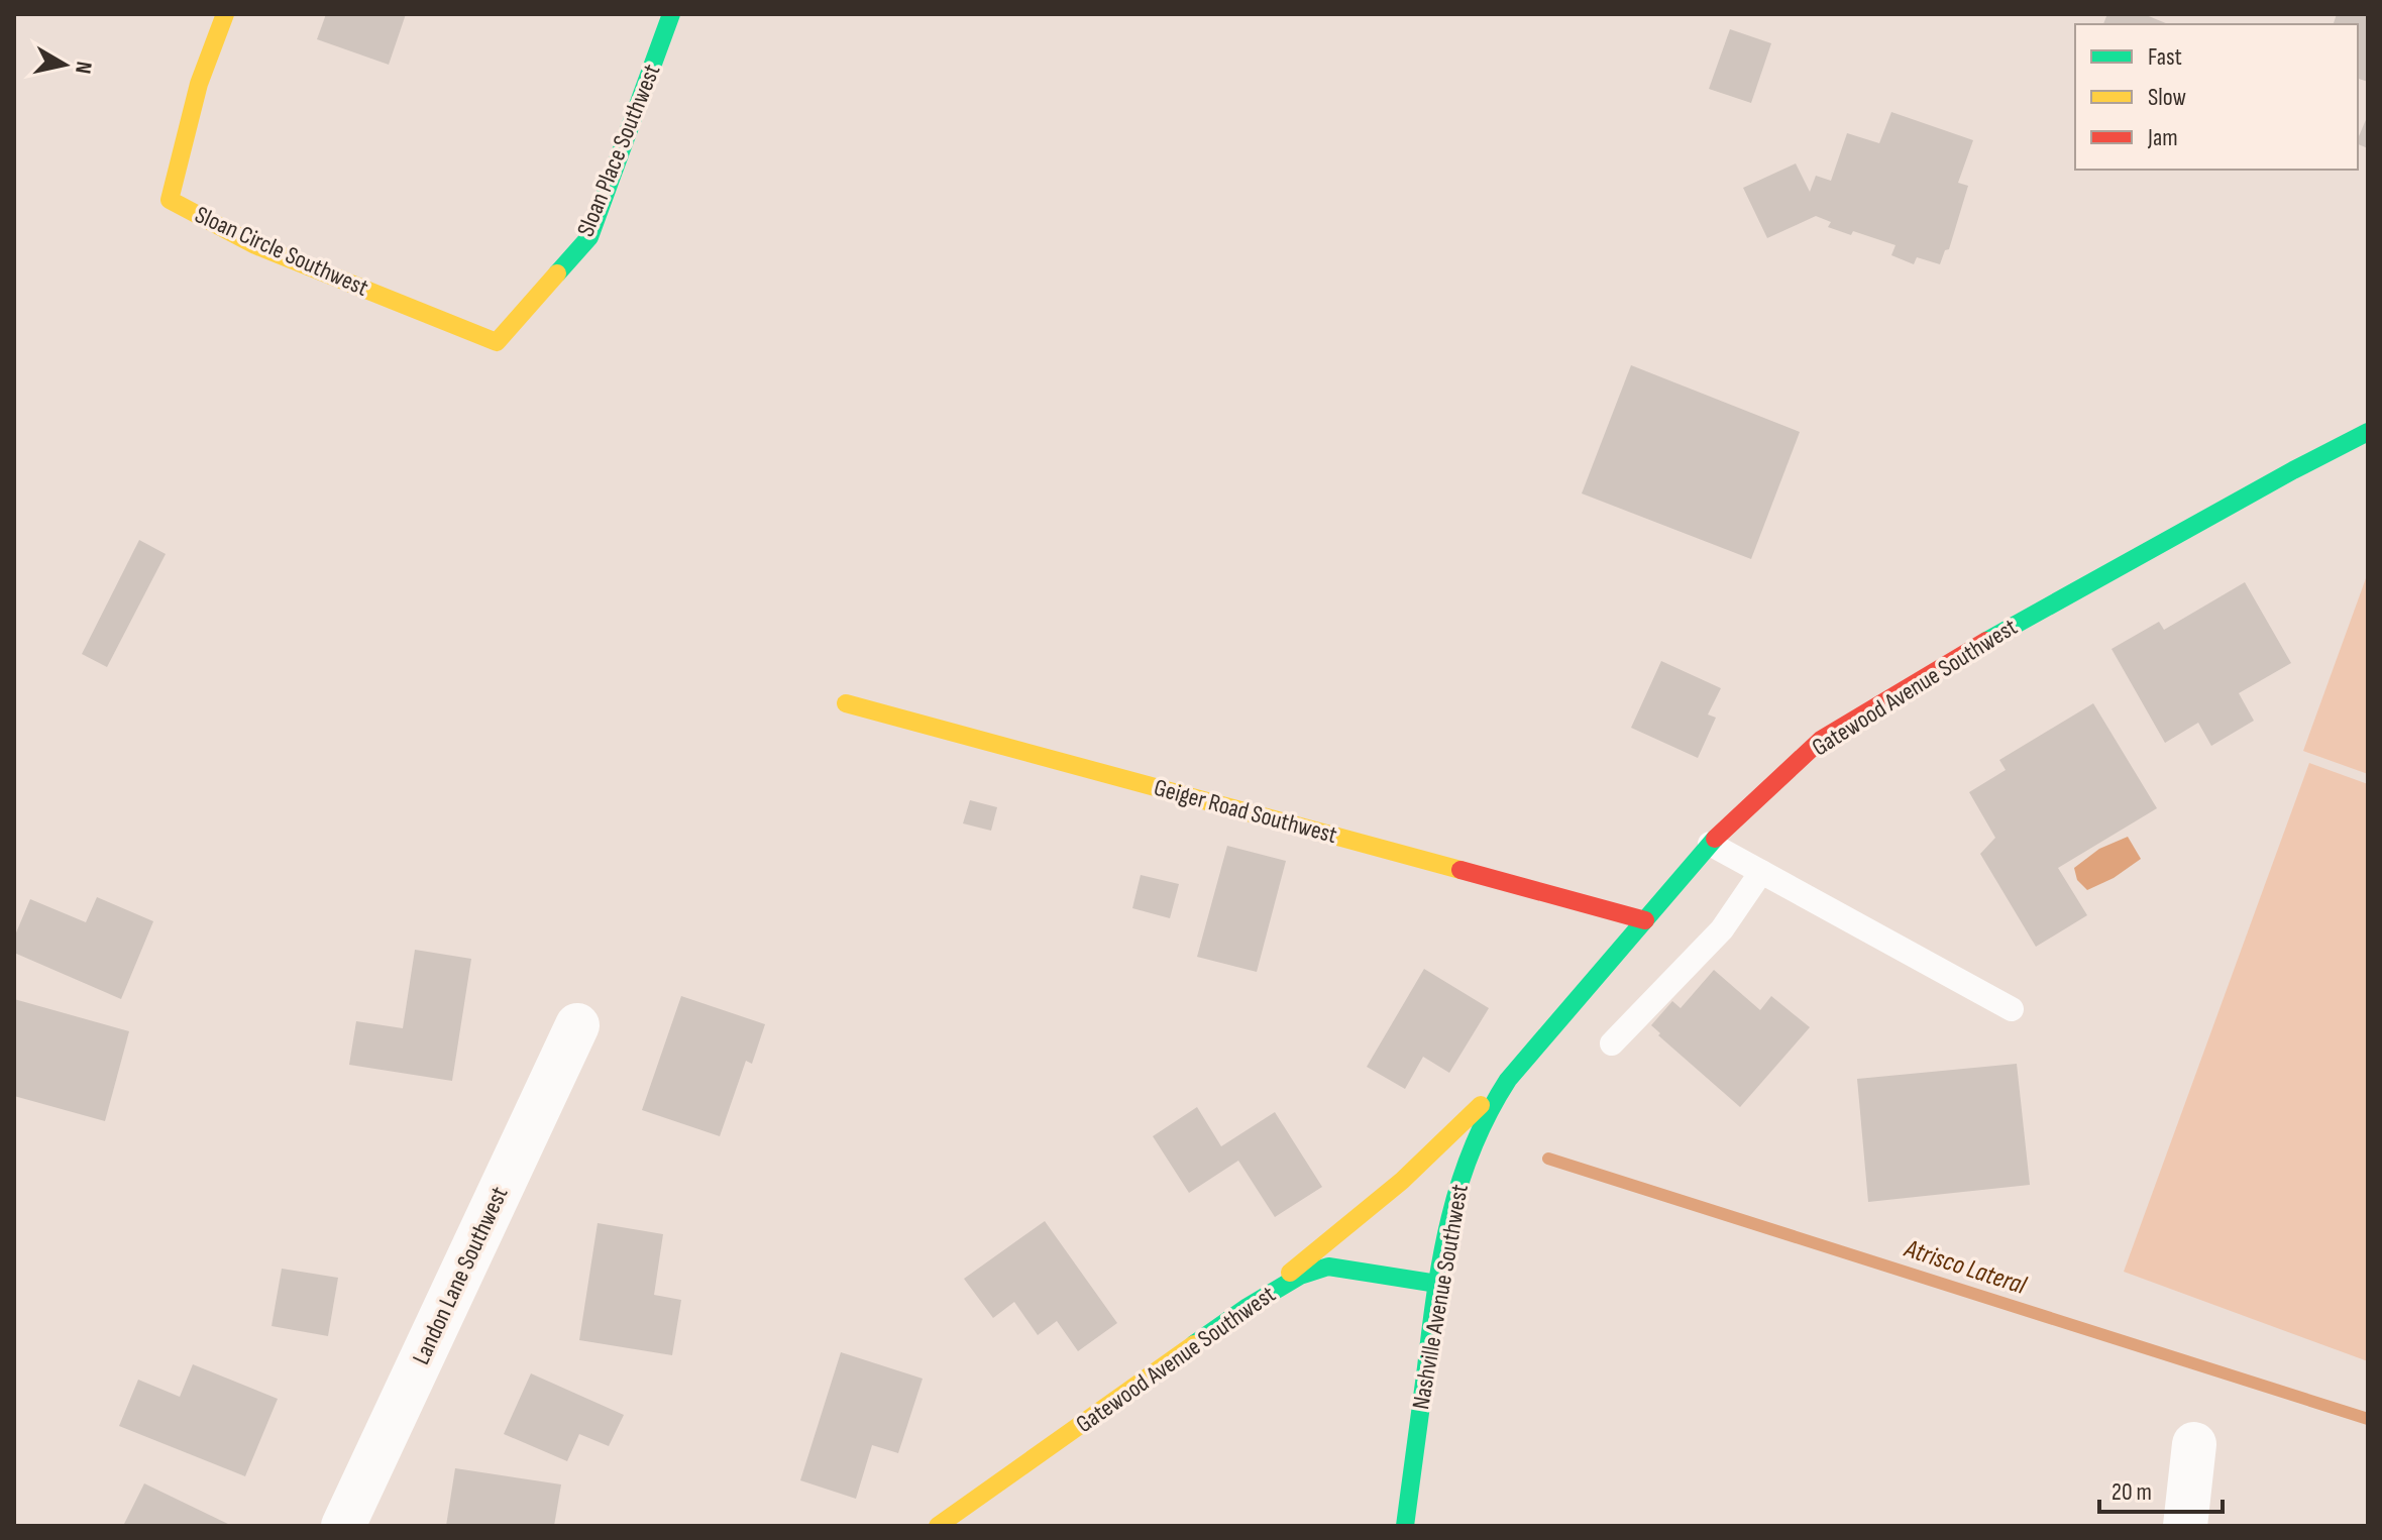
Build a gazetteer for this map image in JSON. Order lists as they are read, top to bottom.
{
  "streets": {
    "street": [
      "Sloan Place Southwest",
      "Sloan Circle Southwest",
      "Gatewood Avenue Southwest",
      "Geiger Road Southwest",
      "Landon Lane Southwest",
      "Nashville Avenue Southwest"
    ]
  },
  "crossings": [
    ["Sloan Place Southwest", "Sloan Circle Southwest"],
    ["Gatewood Avenue Southwest", "Geiger Road Southwest"],
    ["Gatewood Avenue Southwest", "Nashville Avenue Southwest"]
  ],
  "water": ["Atrisco Lateral"],
  "legend": ["Fast", "Slow", "Jam"],
  "scale_bar": "20 m",
  "north": "right"
}
